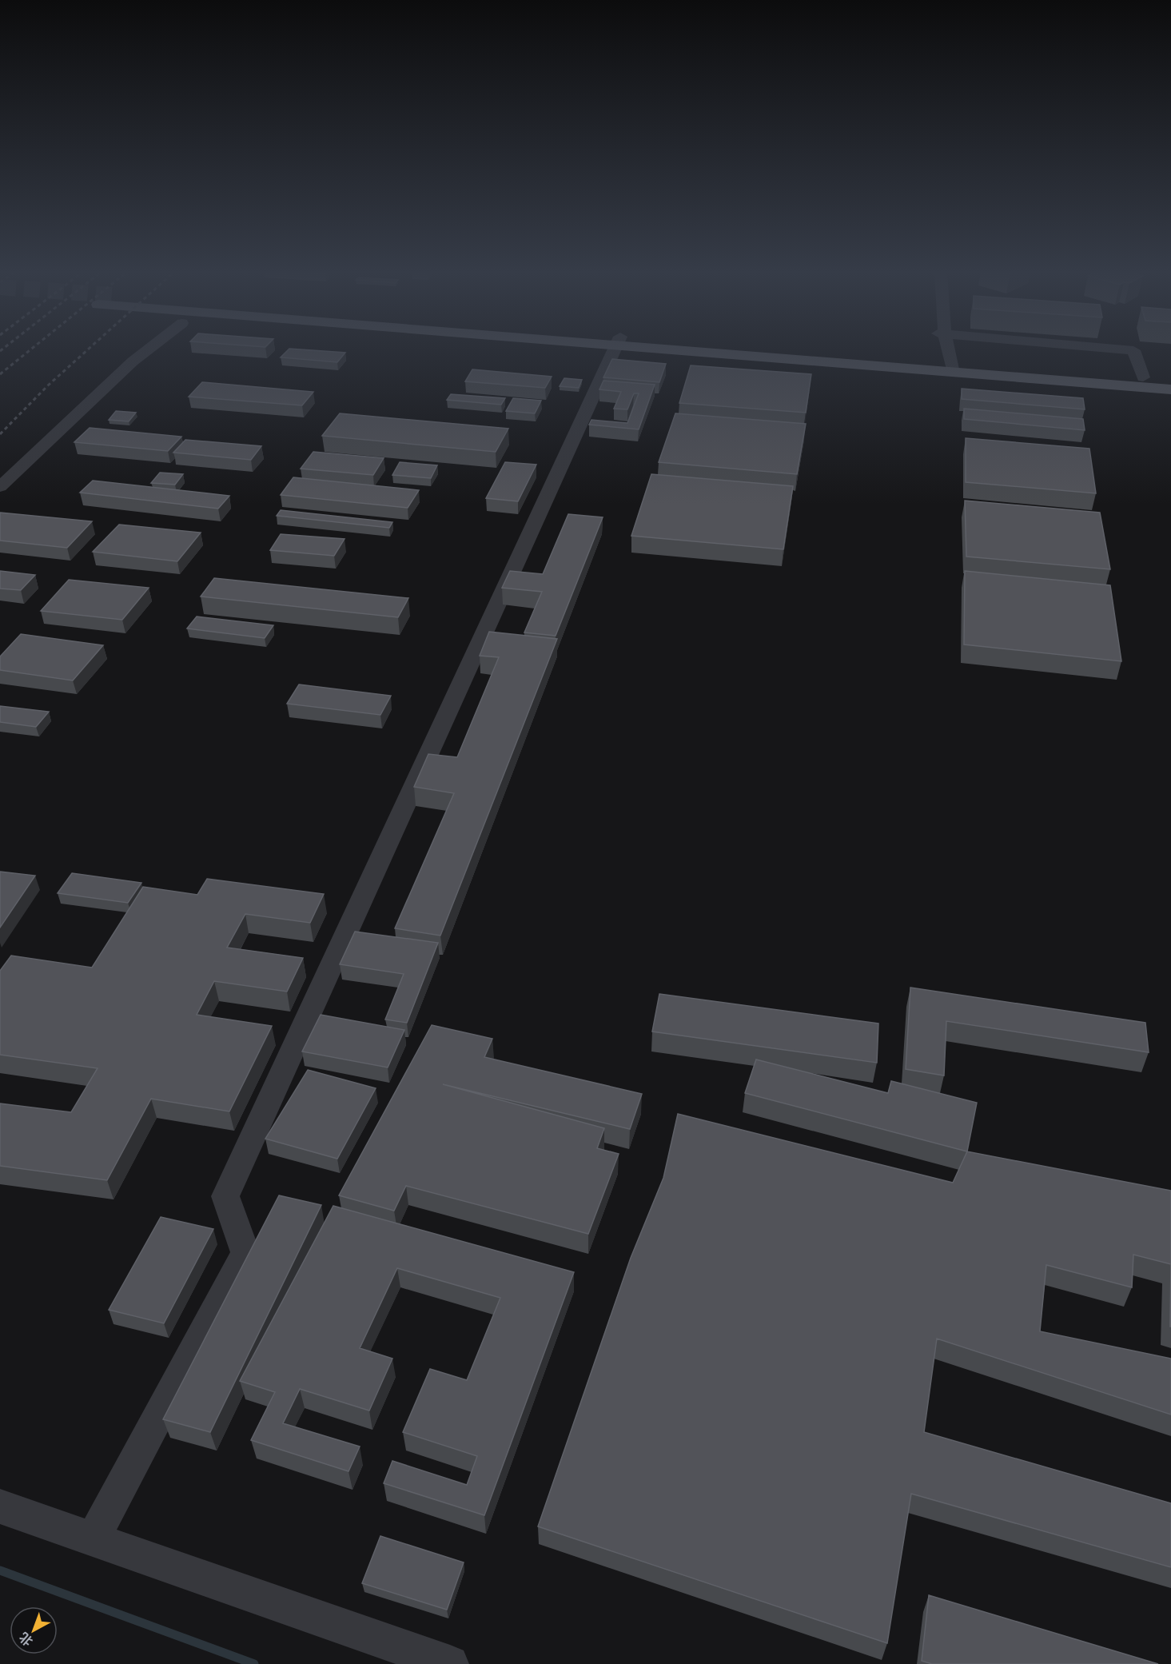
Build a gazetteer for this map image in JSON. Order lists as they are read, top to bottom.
{
  "north": "bottom left"
}
